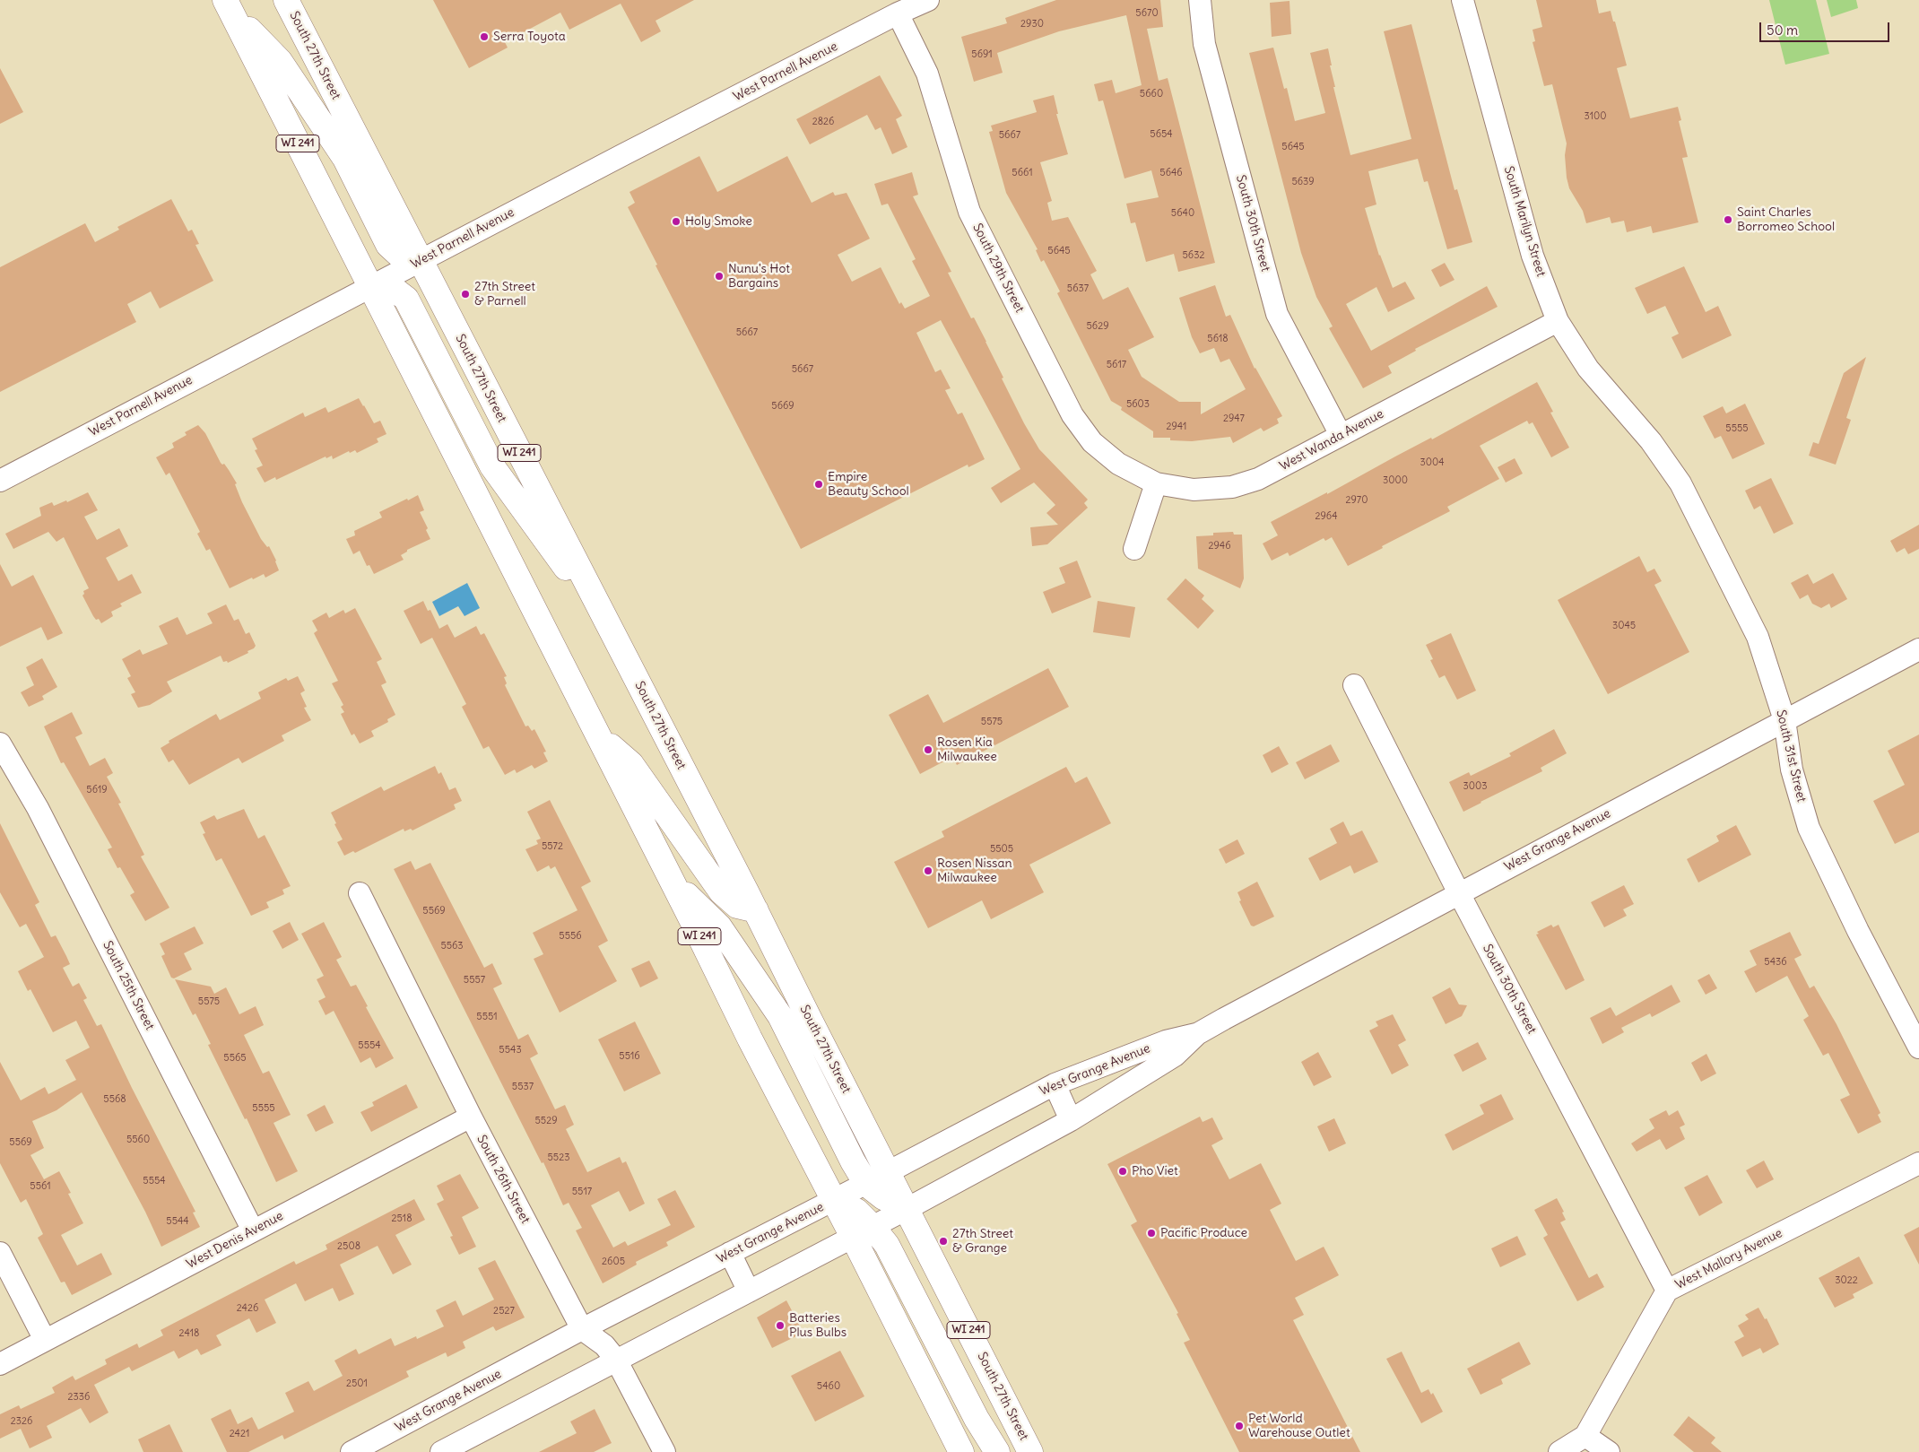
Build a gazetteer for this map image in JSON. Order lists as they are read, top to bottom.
{
  "streets": {
    "main road": ["South 27th Street", "WI 241"],
    "street": [
      "West Parnell Avenue",
      "South Marilyn Street",
      "South 30th Street",
      "South 29th Street",
      "West Wanda Avenue",
      "South 31st Street",
      "West Grange Avenue",
      "South 25th Street",
      "South 26th Street",
      "West Denis Avenue",
      "West Mallory Avenue"
    ]
  },
  "crossings": [
    ["South 27th Street", "West Parnell Avenue"],
    ["South 27th Street", "West Grange Avenue"],
    ["West Parnell Avenue", "WI 241"],
    ["West Parnell Avenue", "South 29th Street"],
    ["WI 241", "West Grange Avenue"],
    ["South Marilyn Street", "West Wanda Avenue"],
    ["South Marilyn Street", "South 31st Street"],
    ["South 30th Street", "West Wanda Avenue"],
    ["South 30th Street", "West Grange Avenue"],
    ["South 30th Street", "West Mallory Avenue"],
    ["South 29th Street", "West Wanda Avenue"],
    ["South 31st Street", "West Grange Avenue"],
    ["West Grange Avenue", "South 26th Street"],
    ["South 25th Street", "West Denis Avenue"],
    ["South 26th Street", "West Denis Avenue"]
  ],
  "places": [
    "Serra Toyota",
    "Saint Charles Borromeo School",
    "Holy Smoke",
    "Nunu's Hot Bargains",
    "27th Street & Parnell",
    "Empire Beauty School",
    "Rosen Kia Milwaukee",
    "Rosen Nissan Milwaukee",
    "Pho Viet",
    "Pacific Produce",
    "27th Street & Grange",
    "Batteries Plus Bulbs",
    "Pet World Warehouse Outlet"
  ],
  "house_numbers": [
    "5670",
    "2930",
    "5691",
    "5660",
    "3100",
    "2826",
    "5654",
    "5667",
    "5645",
    "5661",
    "5646",
    "5639",
    "5640",
    "5645",
    "5632",
    "5637",
    "5629",
    "5667",
    "5618",
    "5617",
    "5667",
    "5603",
    "5669",
    "2947",
    "2941",
    "5555",
    "3004",
    "3000",
    "2970",
    "2964",
    "2946",
    "3045",
    "5575",
    "3003",
    "5619",
    "5572",
    "5505",
    "5569",
    "5556",
    "5563",
    "5436",
    "5557",
    "5575",
    "5551",
    "5554",
    "5543",
    "5516",
    "5565",
    "5537",
    "5568",
    "5555",
    "5529",
    "5560",
    "5569",
    "5523",
    "5554",
    "5561",
    "5517",
    "2518",
    "5544",
    "2508",
    "2605",
    "3022",
    "2426",
    "2527",
    "2418",
    "2501",
    "5460",
    "2336",
    "2326",
    "2421"
  ],
  "scale_bar": "50 m"
}
